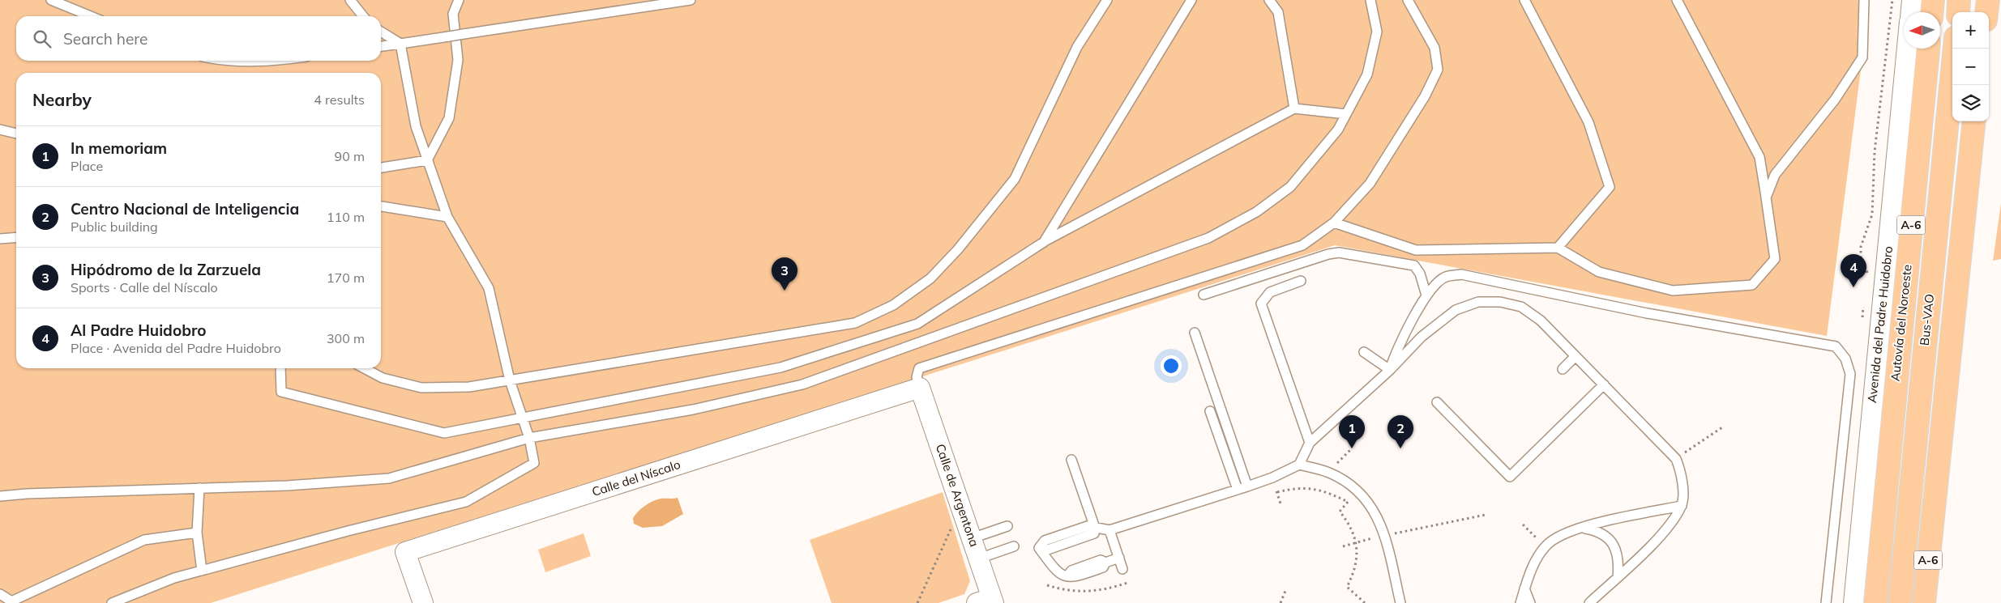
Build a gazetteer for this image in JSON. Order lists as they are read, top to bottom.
{
  "streets": {
    "highway": ["A-6", "Bus-VAO", "Autovía del Noroeste"],
    "street": ["Avenida del Padre Huidobro", "Calle del Níscalo", "Calle de Argentona"]
  },
  "crossings": [
    ["Calle del Níscalo", "Calle de Argentona"]
  ],
  "north": "left",
  "page": {
    "map_buttons": ["+", "−"],
    "search": "Search here",
    "heading": ["Nearby", "4 results"],
    "list": [
      {
        "mark": "1",
        "name": "In memoriam",
        "note": "Place",
        "value": "90 m"
      },
      {
        "mark": "2",
        "name": "Centro Nacional de Inteligencia",
        "note": "Public building",
        "value": "110 m"
      },
      {
        "mark": "3",
        "name": "Hipódromo de la Zarzuela",
        "note": "Sports · Calle del Níscalo",
        "value": "170 m"
      },
      {
        "mark": "4",
        "name": "Al Padre Huidobro",
        "note": "Place · Avenida del Padre Huidobro",
        "value": "300 m"
      }
    ],
    "pins": [
      "4",
      "3",
      "1",
      "2"
    ]
  }
}
